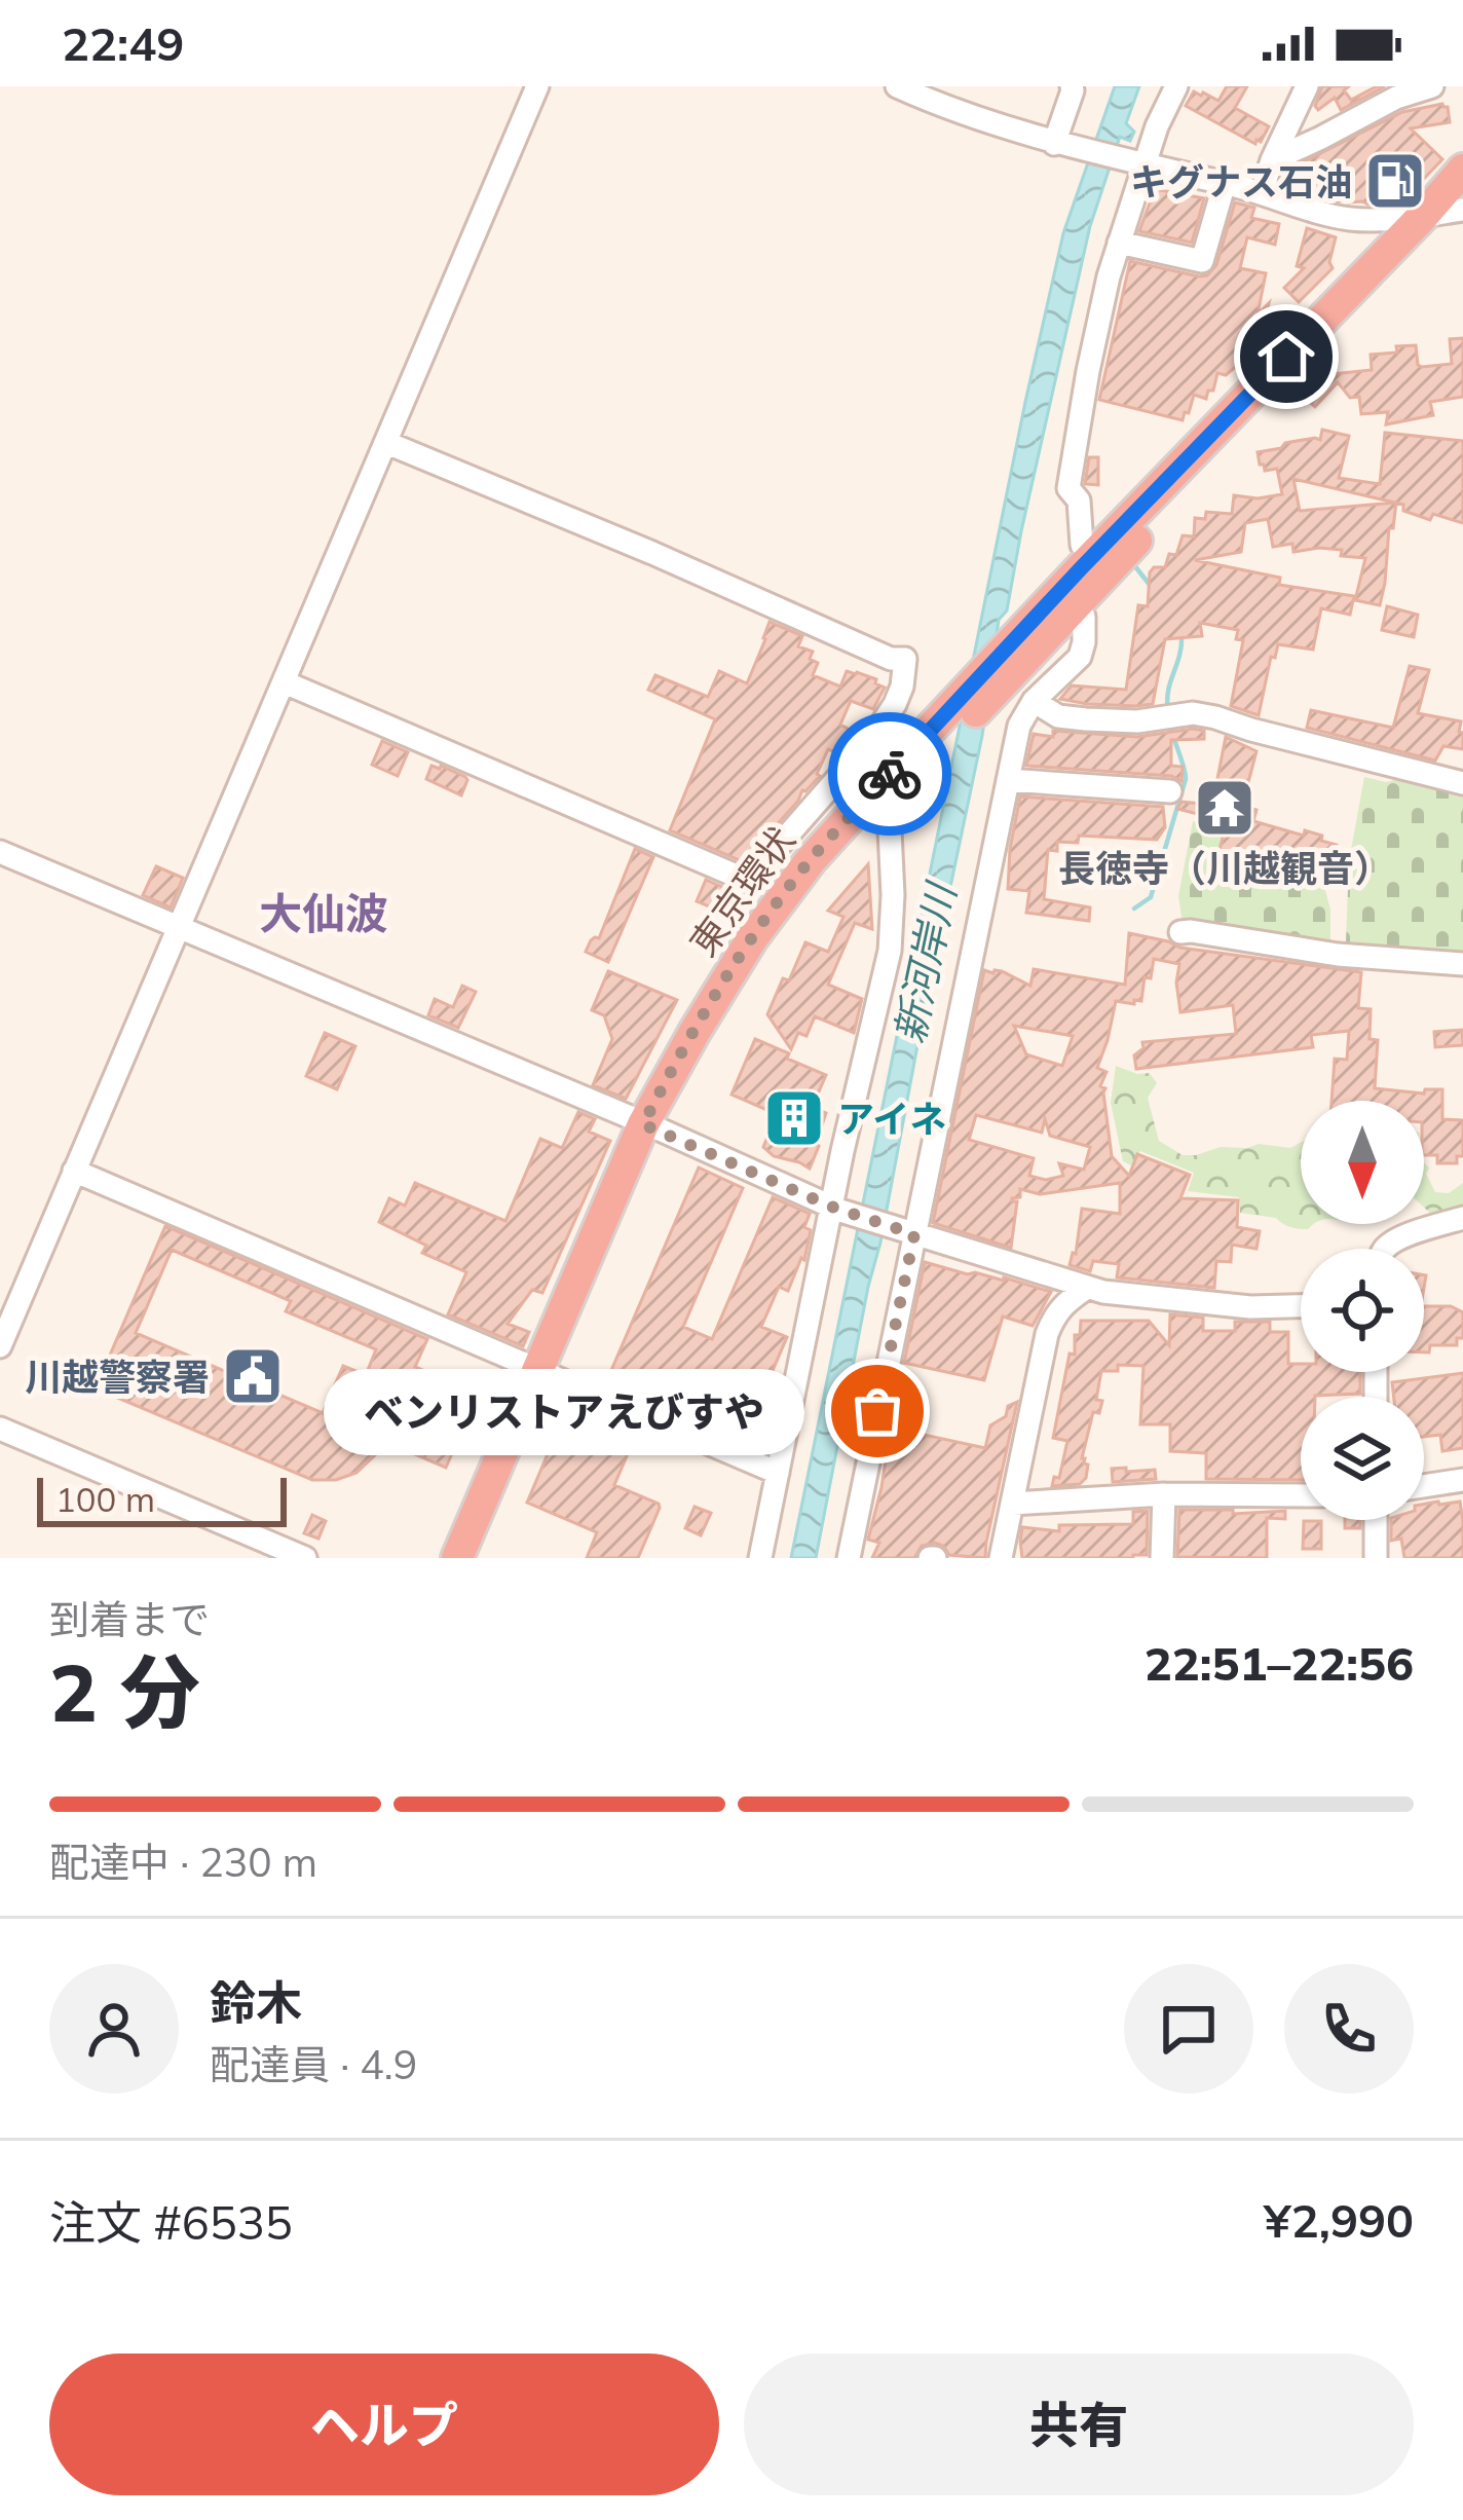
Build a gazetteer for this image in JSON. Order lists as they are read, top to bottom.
{
  "streets": {
    "highway": ["東京環状"]
  },
  "districts": ["大仙波"],
  "water": ["新河岸川"],
  "places": {
    "fuel station": ["キグナス石油"],
    "temple": ["長徳寺（川越観音）"],
    "building": ["アイネ"],
    "public building": ["川越警察署"],
    "other": ["ベンリストアえびすや"]
  },
  "scale_bar": "100 m",
  "north": "bottom",
  "page": {
    "status": "22:49",
    "bubble": "ベンリストアえびすや",
    "scale": "100 m",
    "heading": ["2 分", "到着まで", "22:51–22:56"],
    "panel": [
      "鈴木",
      "配達員 · 4.9",
      "注文 #6535",
      "¥2,990"
    ],
    "bar": "配達中 · 230 m",
    "buttons": ["ヘルプ", "共有"]
  }
}
